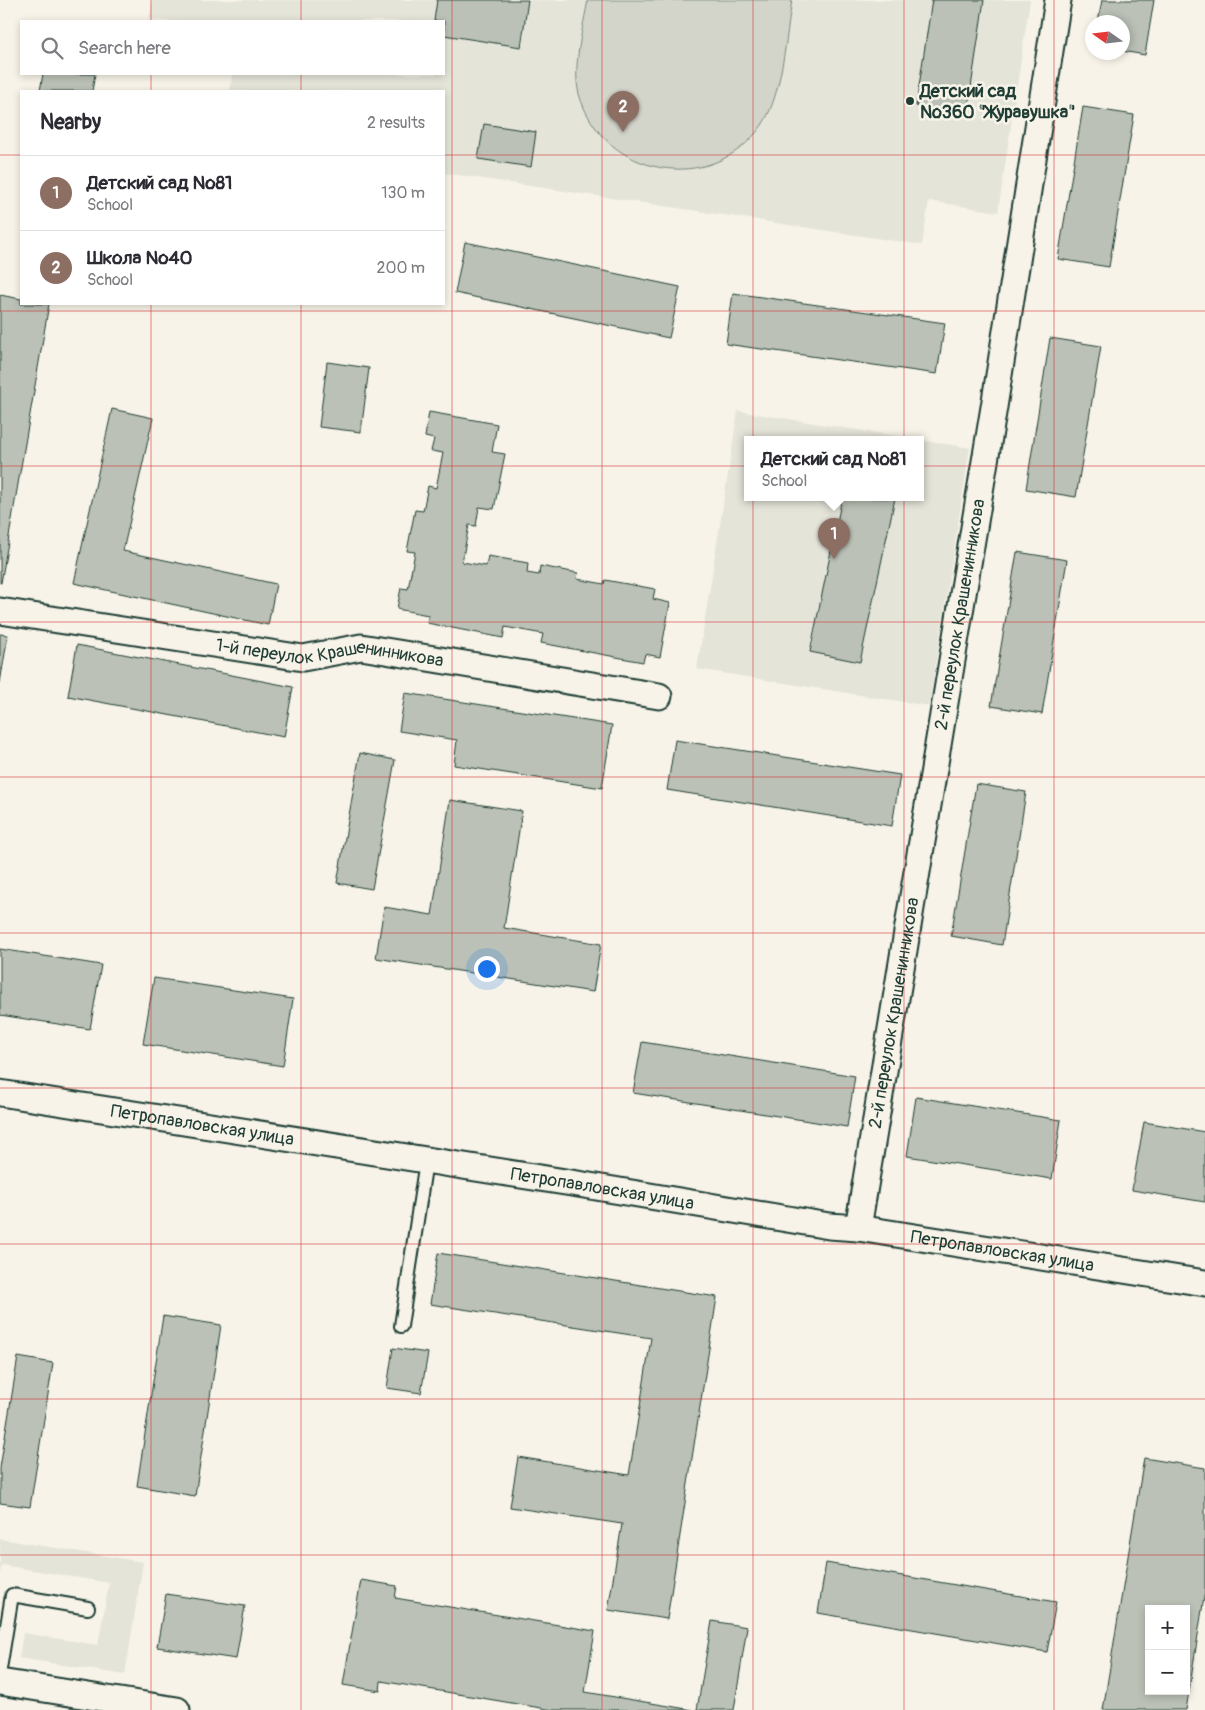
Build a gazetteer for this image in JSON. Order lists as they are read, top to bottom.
{
  "streets": {
    "street": ["2-й переулок Крашенинникова", "1-й переулок Крашенинникова", "Петропавловская улица"]
  },
  "crossings": [
    ["2-й переулок Крашенинникова", "Петропавловская улица"]
  ],
  "places": ["Детский сад №360 \"Журавушка\""],
  "north": "left",
  "page": {
    "search": "Search here",
    "heading": ["Nearby", "2 results"],
    "pins": ["2", "1"],
    "list": [
      {
        "mark": "1",
        "name": "Детский сад №81",
        "note": "School",
        "value": "130 m"
      },
      {
        "mark": "2",
        "name": "Школа №40",
        "note": "School",
        "value": "200 m"
      }
    ],
    "popup": ["Детский сад №81", "School"],
    "map_buttons": ["+", "−"]
  }
}
